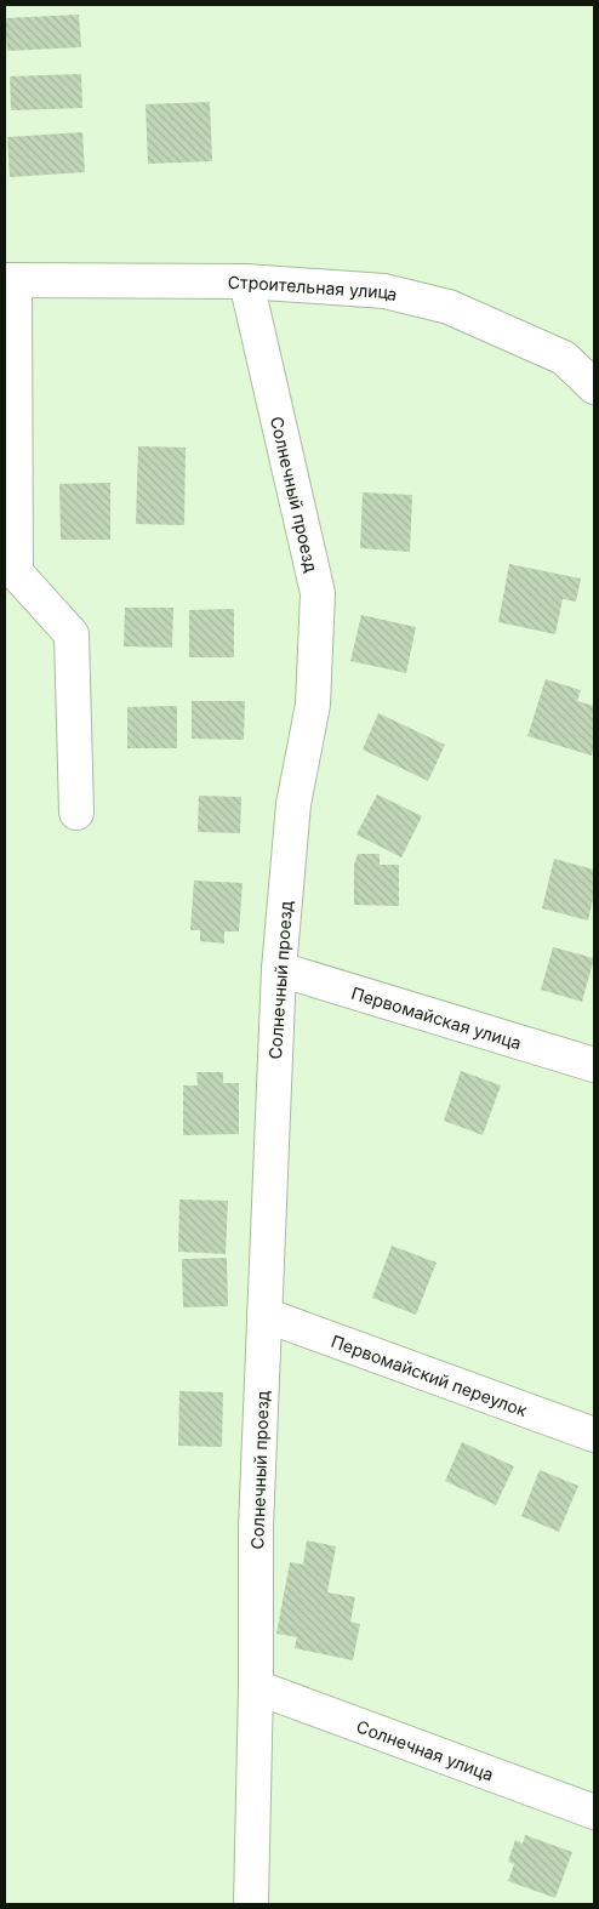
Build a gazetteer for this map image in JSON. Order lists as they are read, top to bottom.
{
  "streets": {
    "street": [
      "Строительная улица",
      "Солнечный проезд",
      "Первомайская улица",
      "Первомайский переулок",
      "Солнечная улица"
    ]
  },
  "crossings": [
    ["Строительная улица", "Солнечный проезд"],
    ["Солнечный проезд", "Первомайская улица"],
    ["Солнечный проезд", "Первомайский переулок"],
    ["Солнечный проезд", "Солнечная улица"]
  ]
}
